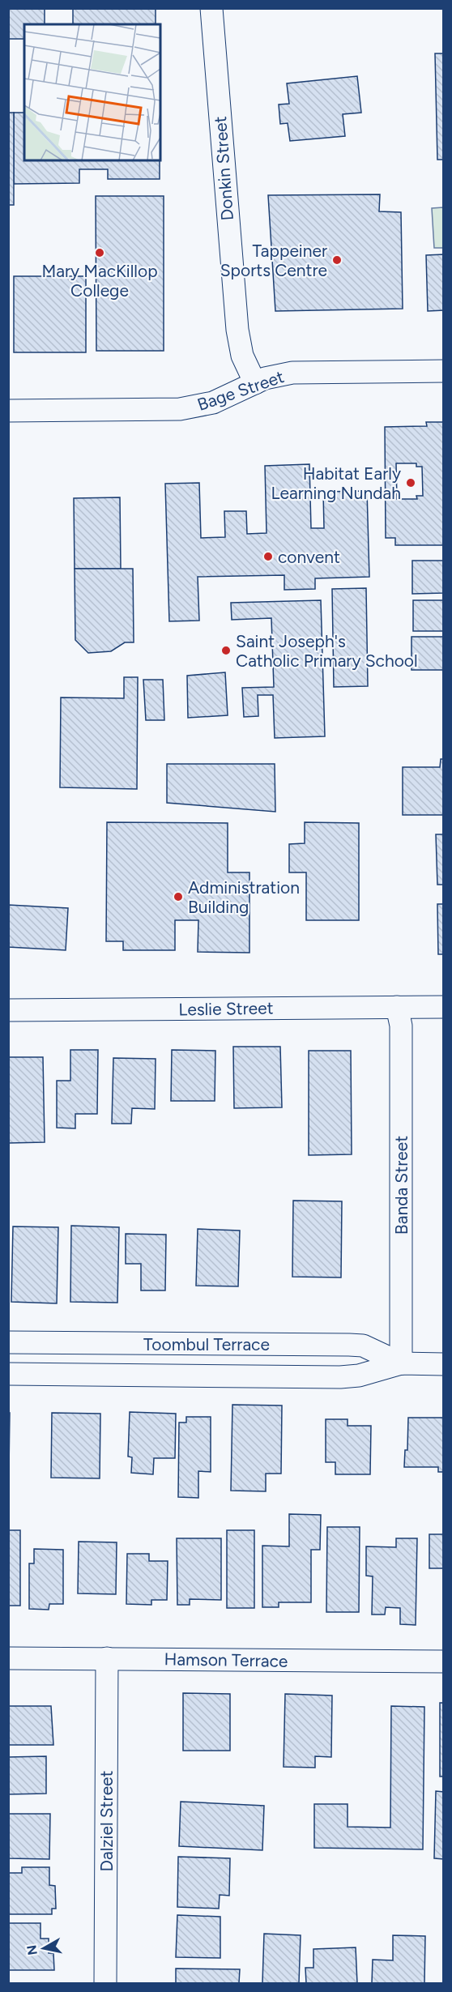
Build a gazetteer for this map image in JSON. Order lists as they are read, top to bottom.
{
  "streets": {
    "street": [
      "Donkin Street",
      "Bage Street",
      "Leslie Street",
      "Banda Street",
      "Toombul Terrace",
      "Hamson Terrace",
      "Dalziel Street"
    ]
  },
  "crossings": [
    ["Donkin Street", "Bage Street"],
    ["Leslie Street", "Banda Street"],
    ["Banda Street", "Toombul Terrace"],
    ["Hamson Terrace", "Dalziel Street"]
  ],
  "places": [
    "Mary MacKillop College",
    "Tappeiner Sports Centre",
    "Habitat Early Learning Nundah",
    "convent",
    "Saint Joseph's Catholic Primary School",
    "Administration Building"
  ],
  "north": "left"
}
